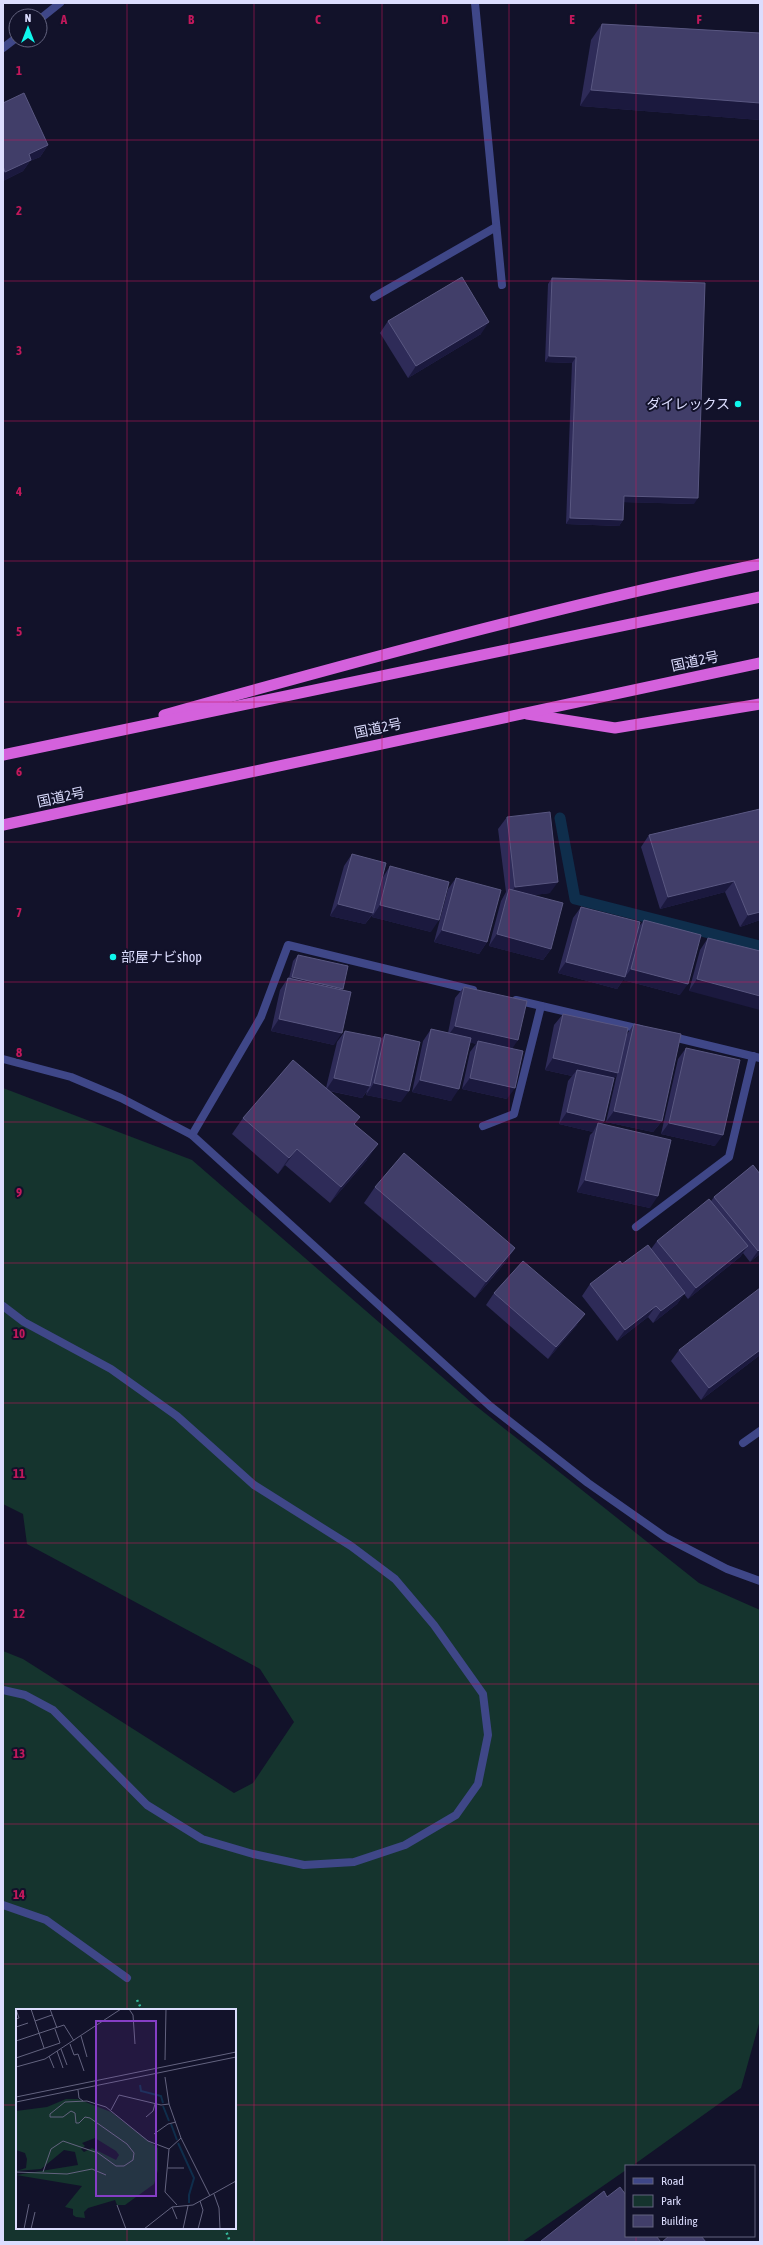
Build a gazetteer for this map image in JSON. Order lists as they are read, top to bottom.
{
  "streets": {
    "highway": ["国道2号"]
  },
  "places": ["ダイレックス", "部屋ナビshop"],
  "legend": ["Road", "Park", "Building"],
  "north": "top",
  "grid": {
    "columns": [
      "A",
      "B",
      "C",
      "D",
      "E",
      "F"
    ],
    "rows": [
      "1",
      "2",
      "3",
      "4",
      "5",
      "6",
      "7",
      "8",
      "9",
      "10",
      "11",
      "12",
      "13",
      "14"
    ]
  }
}
